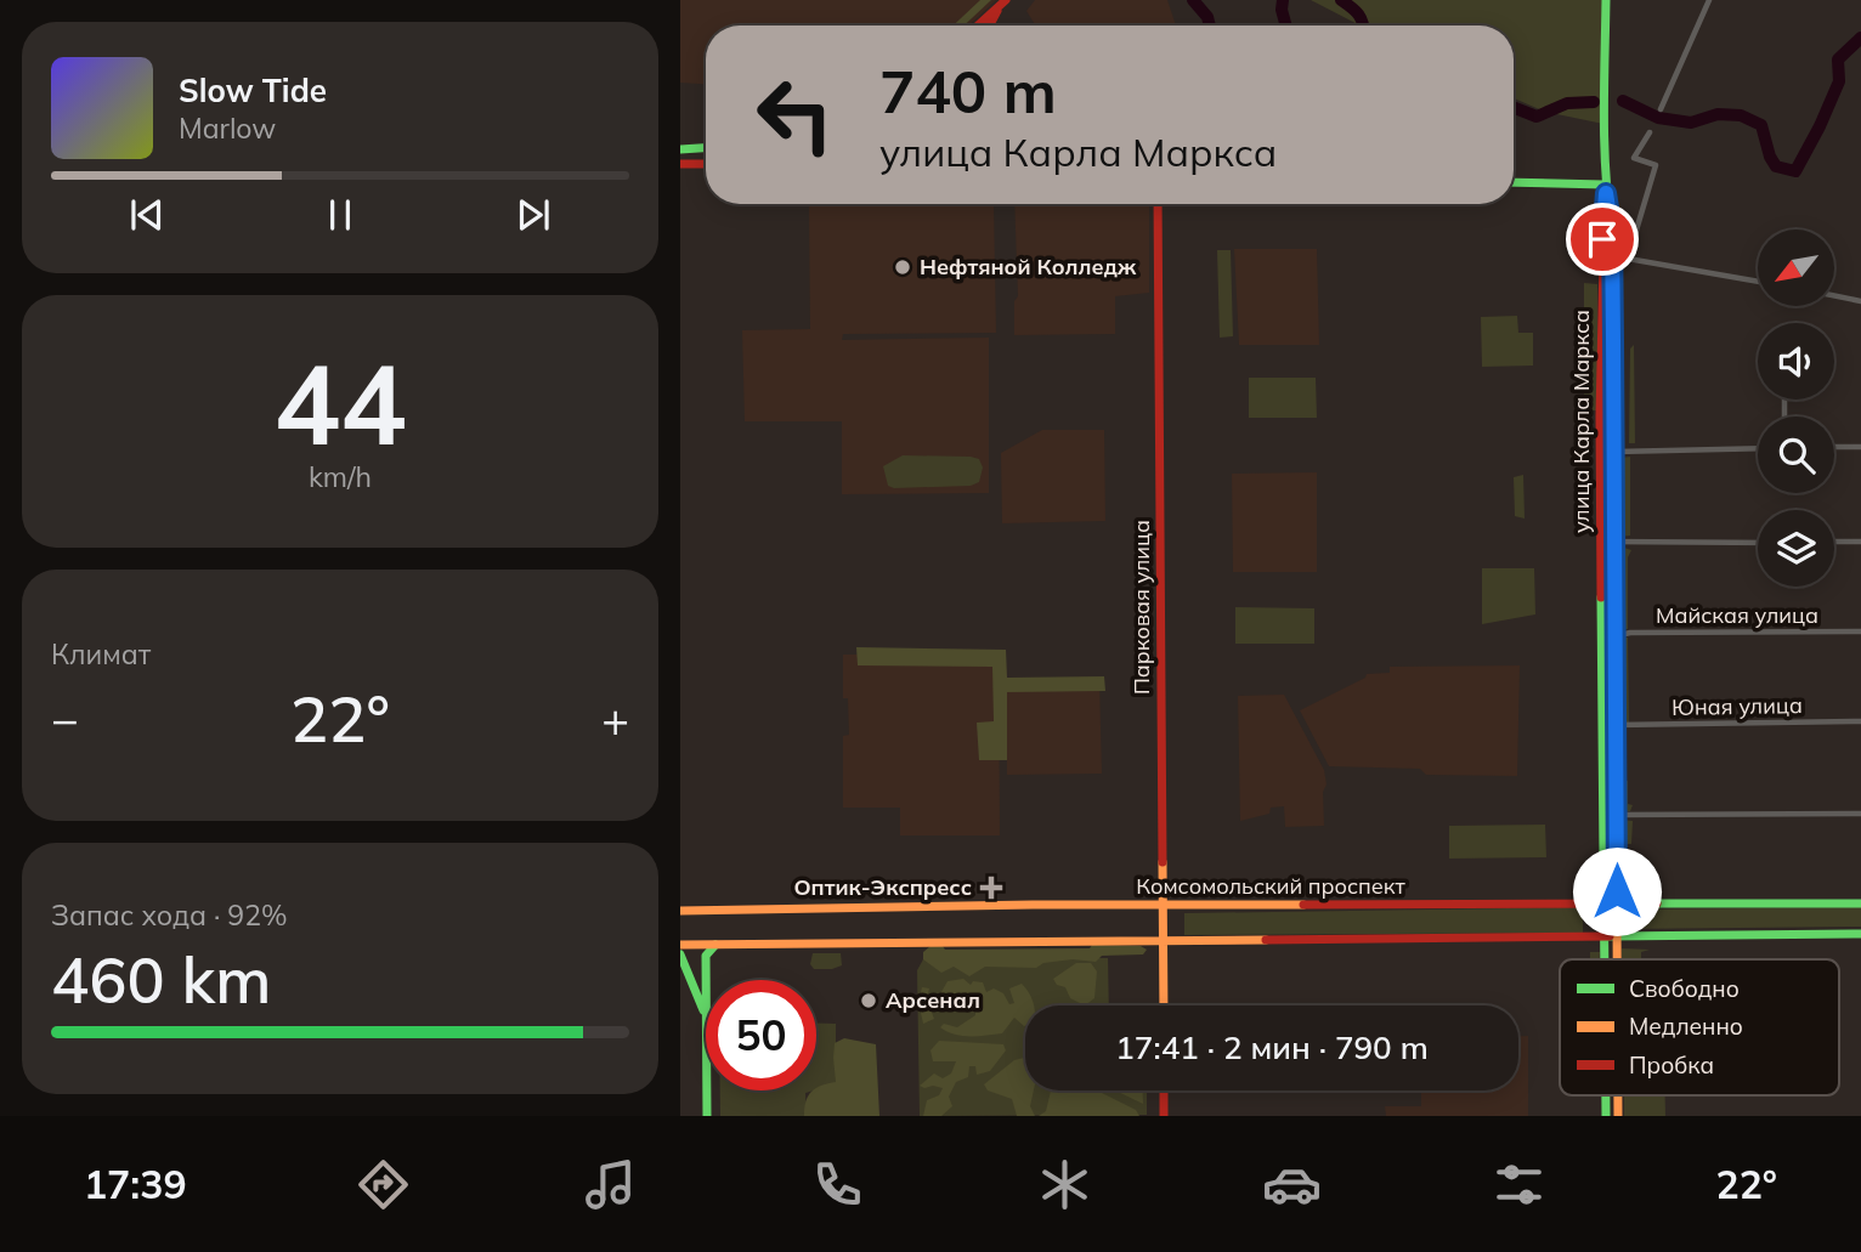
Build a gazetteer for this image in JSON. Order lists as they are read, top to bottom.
{
  "streets": {
    "main road": ["улица Карла Маркса", "Парковая улица", "Комсомольский проспект"],
    "street": ["Майская улица", "Юная улица"]
  },
  "crossings": [
    ["улица Карла Маркса", "Майская улица"],
    ["улица Карла Маркса", "Юная улица"],
    ["улица Карла Маркса", "Комсомольский проспект"],
    ["Парковая улица", "Комсомольский проспект"]
  ],
  "places": {
    "other": ["Нефтяной Колледж", "Арсенал"],
    "health": ["Оптик-Экспресс"]
  },
  "legend": ["Свободно", "Медленно", "Пробка"],
  "north": "bottom left",
  "page": {
    "turn": ["740 m", "улица Карла Маркса"],
    "song": ["Slow Tide", "Marlow"],
    "tile": [
      ["44", "km/h"],
      "Климат",
      ["Запас хода · 92%", "460 km"]
    ],
    "heat": ["−", "22°", "+"],
    "limit": "50",
    "trip": "17:41 · 2 мин · 790 m",
    "tabs": ["17:39", "22°"]
  }
}
